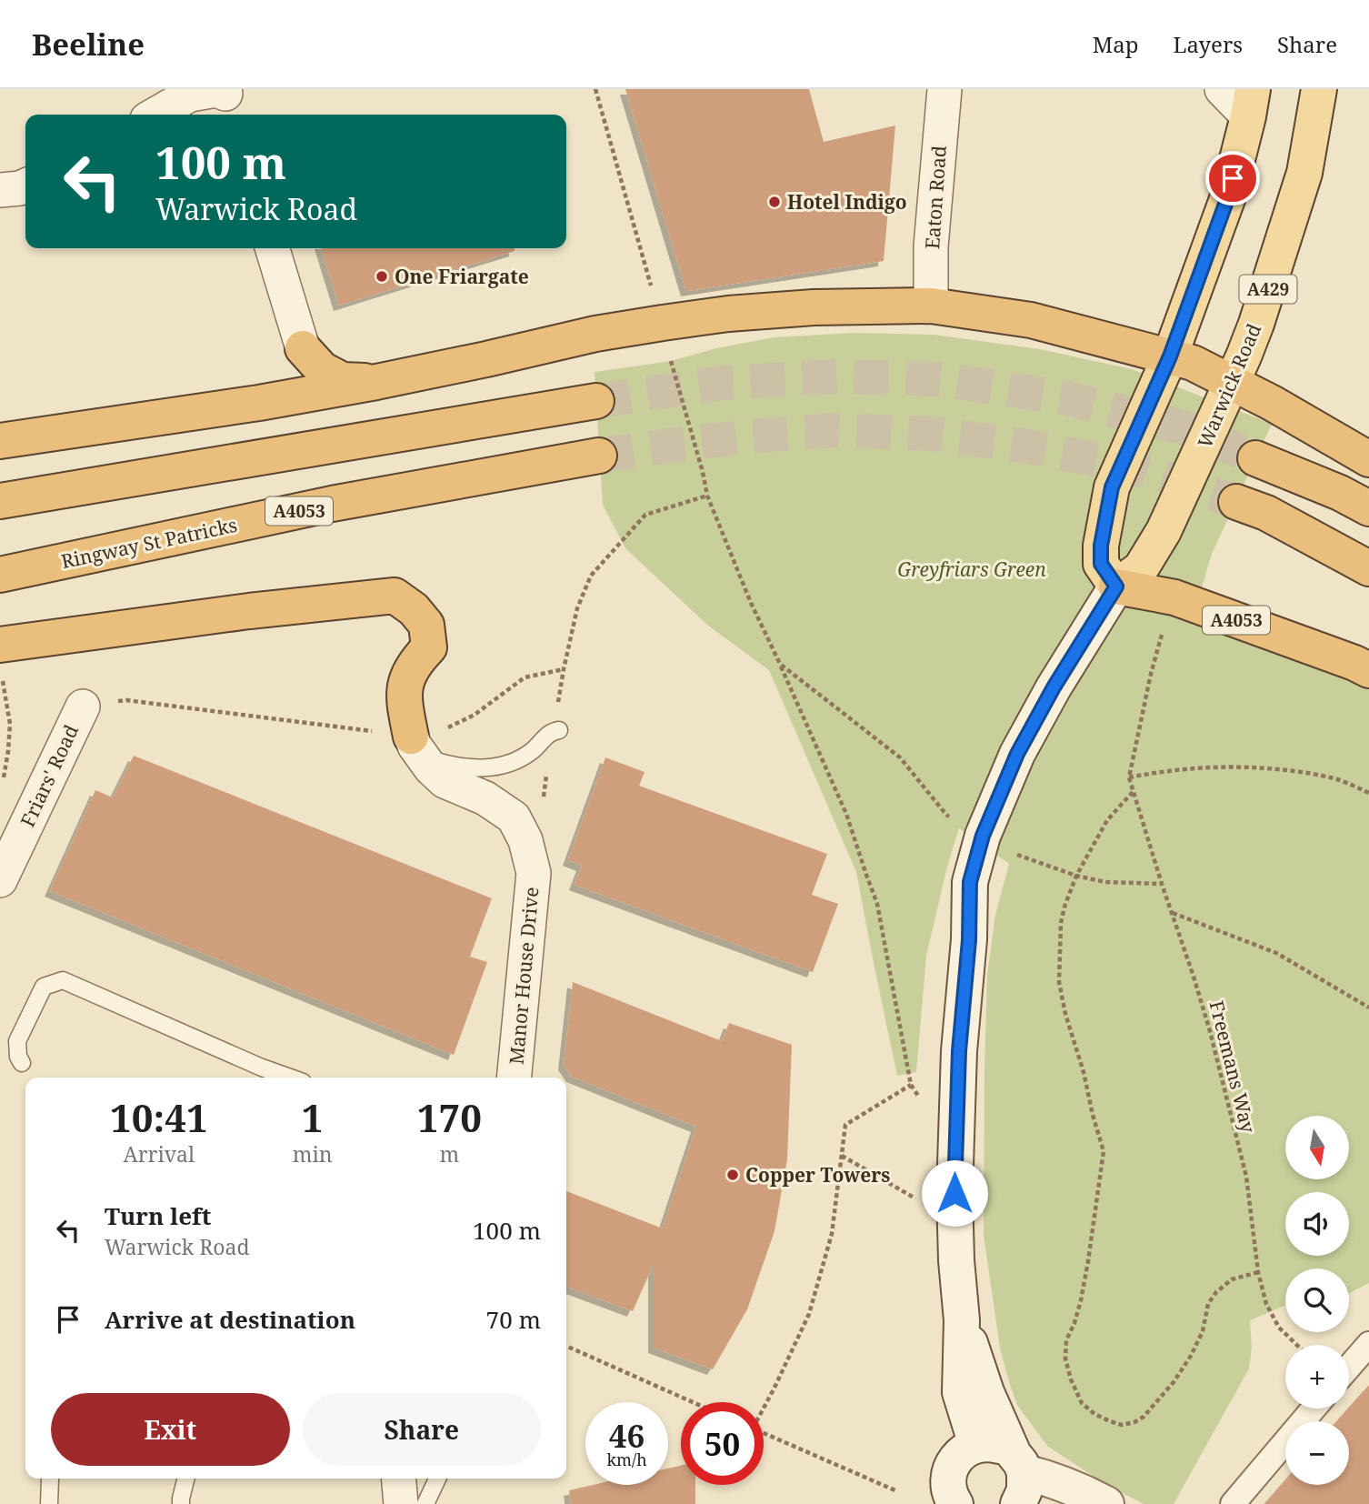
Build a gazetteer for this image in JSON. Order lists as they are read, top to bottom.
{
  "streets": {
    "highway": ["A4053", "Ringway St Patricks"],
    "main road": ["A429", "Warwick Road"],
    "street": ["Eaton Road", "Friars' Road", "Manor House Drive"],
    "path": ["Freemans Way"]
  },
  "crossings": [
    ["Warwick Road", "A4053"]
  ],
  "parks": ["Greyfriars Green"],
  "places": ["Hotel Indigo", "One Friargate", "Copper Towers"],
  "north": "bottom",
  "page": {
    "header": "Beeline",
    "nav": ["Map", "Layers", "Share"],
    "turn": ["100 m", "Warwick Road"],
    "eta": [
      "10:41",
      "Arrival",
      "1",
      "min",
      "170",
      "m"
    ],
    "map_buttons": ["+", "−"],
    "list": [
      {
        "name": "Turn left",
        "note": "Warwick Road",
        "value": "100 m"
      },
      {
        "name": "Arrive at destination",
        "value": "70 m"
      }
    ],
    "buttons": ["Exit", "Share"],
    "speed": "46 km/h",
    "limit": "50"
  }
}
